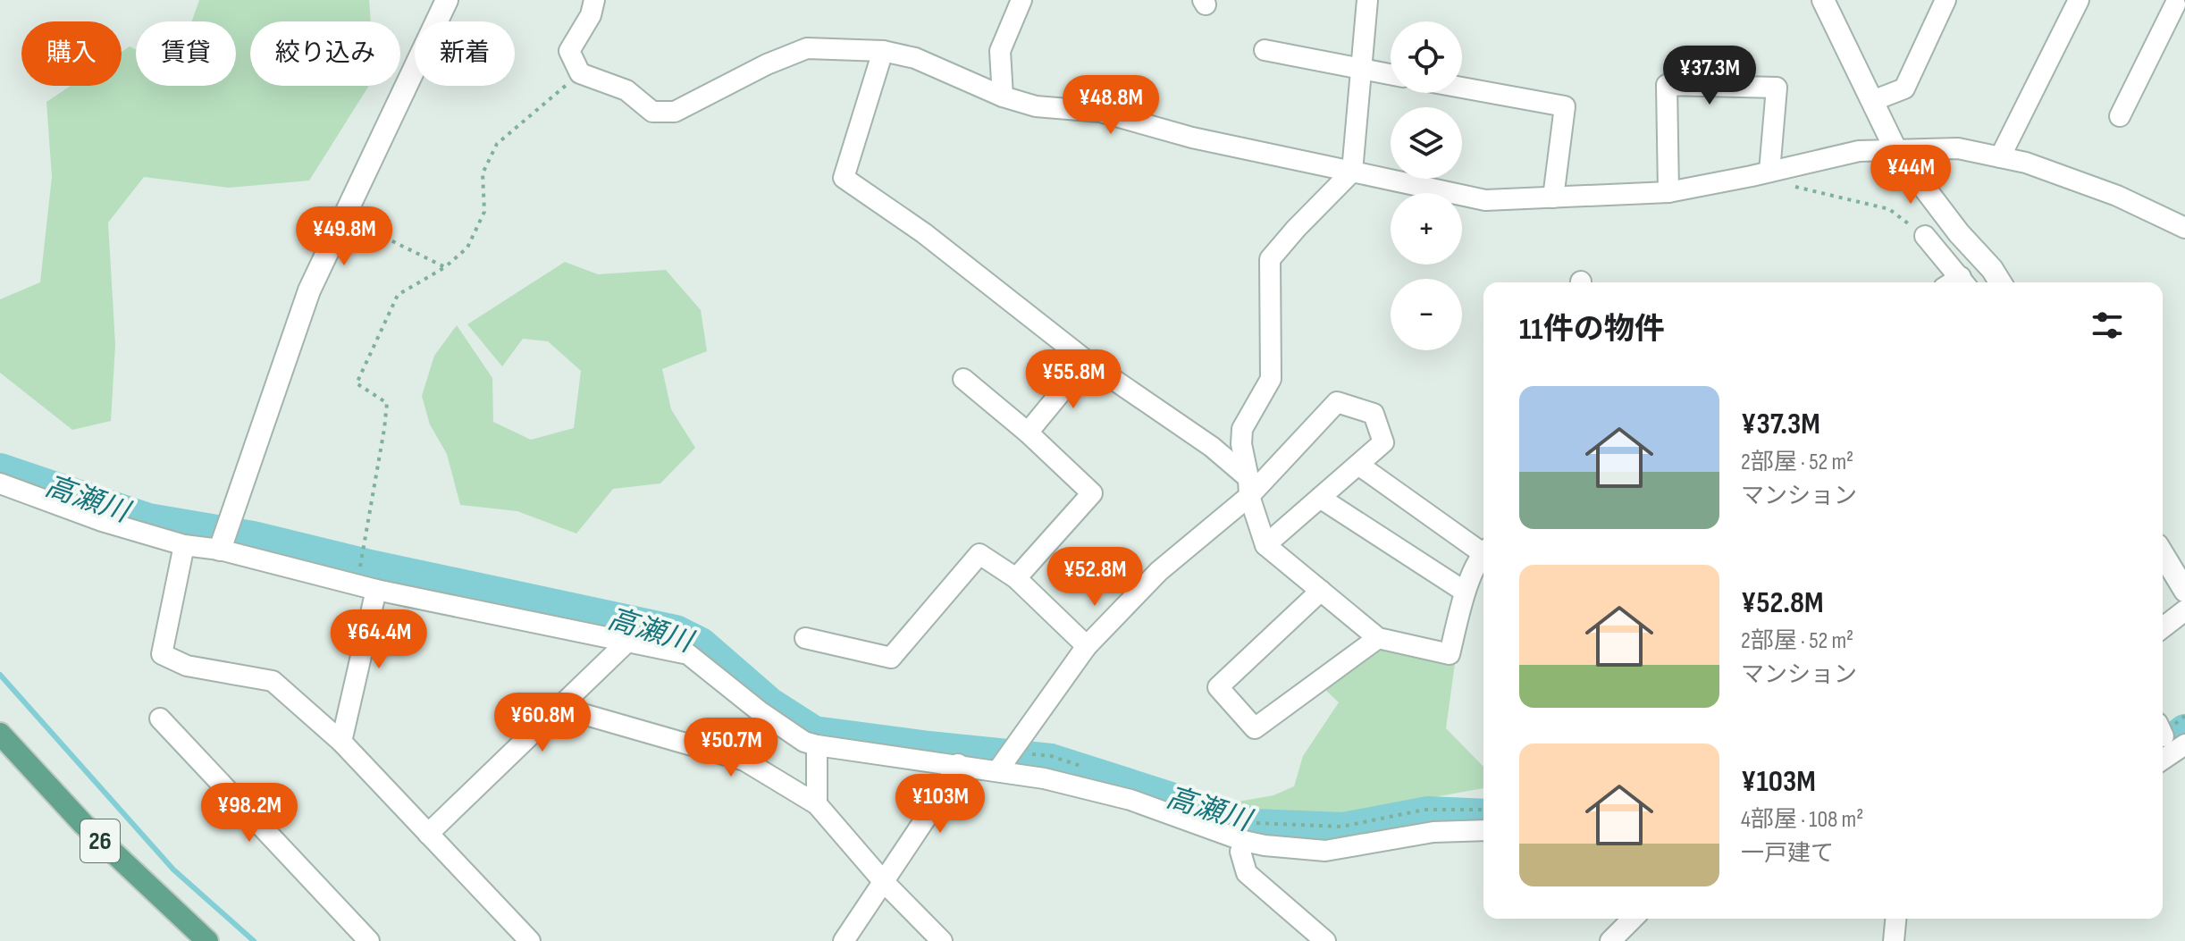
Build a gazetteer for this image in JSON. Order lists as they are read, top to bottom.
{
  "streets": {
    "main road": ["26"]
  },
  "water": ["高瀬川"],
  "page": {
    "map_buttons": ["+", "−"],
    "chip": [
      "購入",
      "賃貸",
      "絞り込み",
      "新着"
    ],
    "price": [
      "¥37.3M",
      "¥48.8M",
      "¥44M",
      "¥49.8M",
      "¥55.8M",
      "¥52.8M",
      "¥64.4M",
      "¥60.8M",
      "¥50.7M",
      "¥103M",
      "¥98.2M"
    ],
    "heading": "11件の物件",
    "list": [
      {
        "name": "¥37.3M",
        "note": "2部屋 · 52 m² · マンション"
      },
      {
        "name": "¥52.8M",
        "note": "2部屋 · 52 m² · マンション"
      },
      {
        "name": "¥103M",
        "note": "4部屋 · 108 m² · 一戸建て"
      }
    ]
  }
}
